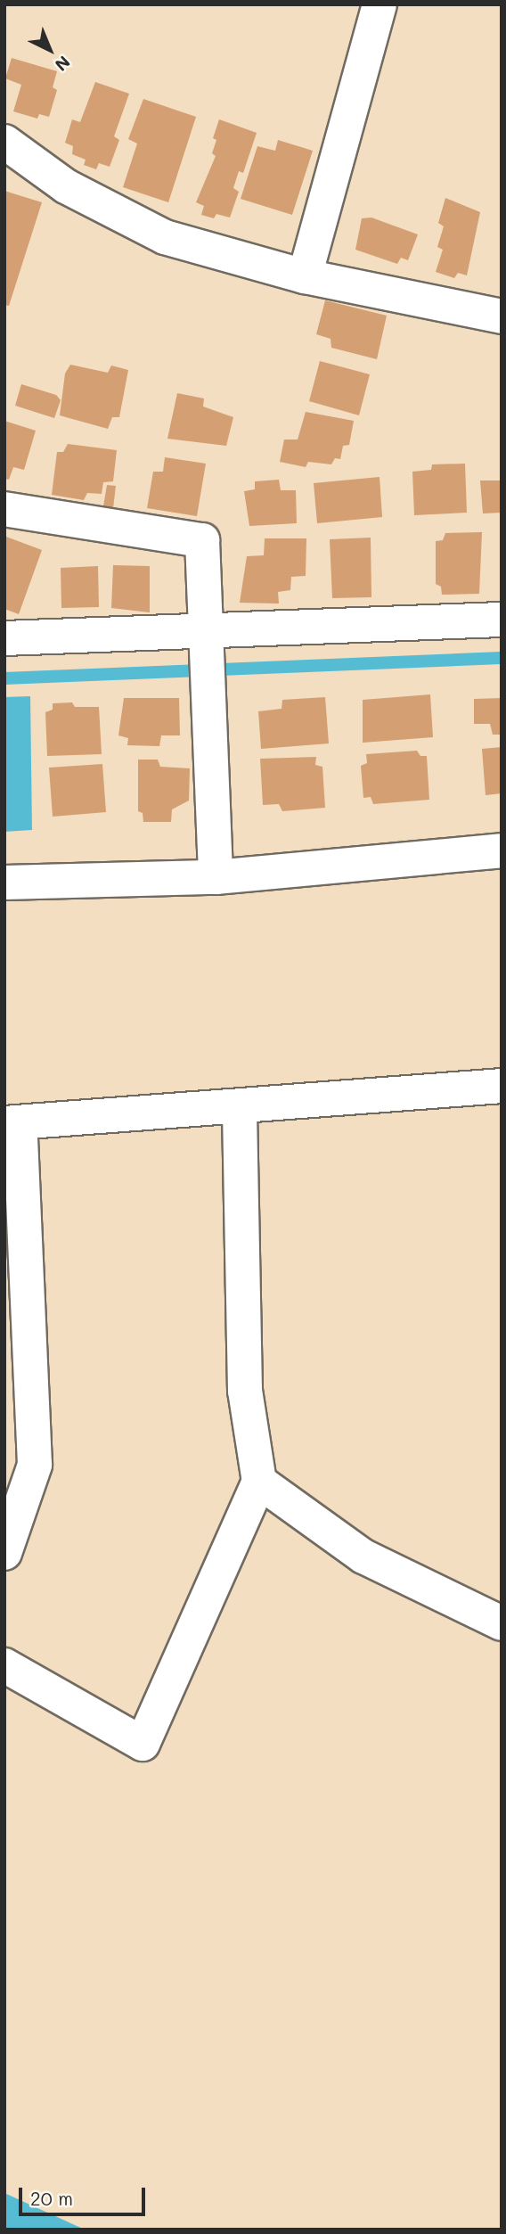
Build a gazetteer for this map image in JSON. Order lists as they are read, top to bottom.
{
  "scale_bar": "20 m",
  "north": "bottom right"
}
